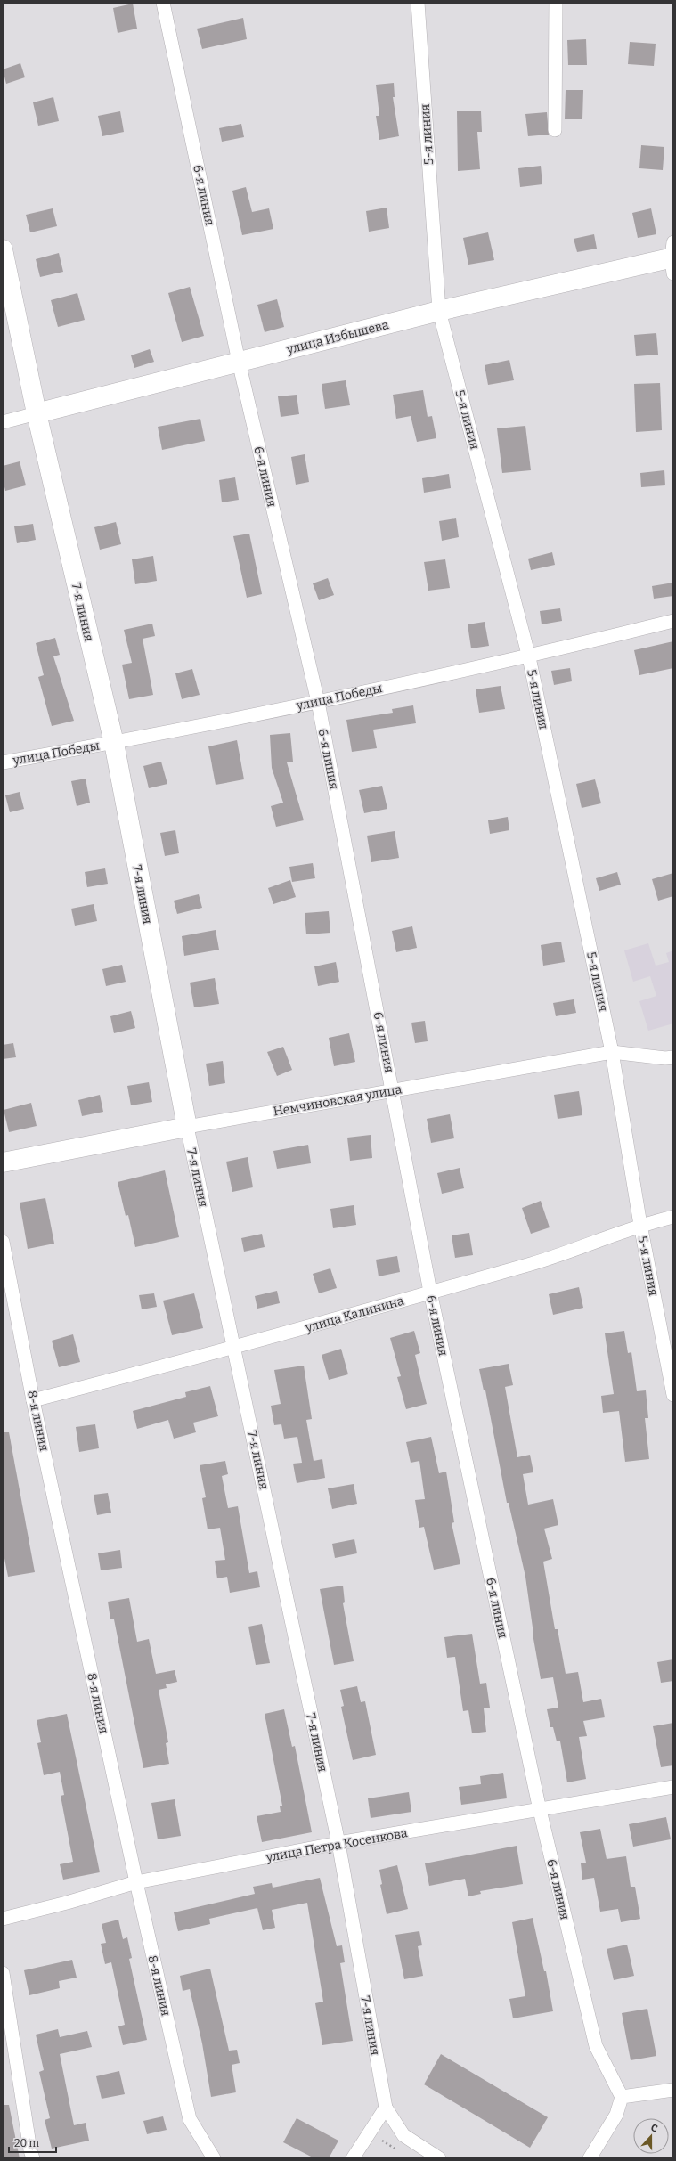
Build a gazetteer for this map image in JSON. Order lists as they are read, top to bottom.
{
  "streets": {
    "main road": ["улица Избышева", "7-я линия", "Немчиновская улица"],
    "street": [
      "5-я линия",
      "6-я линия",
      "улица Победы",
      "улица Калинина",
      "8-я линия",
      "улица Петра Косенкова"
    ]
  },
  "crossings": [
    ["5-я линия", "улица Избышева"],
    ["5-я линия", "улица Победы"],
    ["5-я линия", "Немчиновская улица"],
    ["5-я линия", "улица Калинина"],
    ["6-я линия", "улица Избышева"],
    ["6-я линия", "улица Победы"],
    ["6-я линия", "Немчиновская улица"],
    ["6-я линия", "улица Калинина"],
    ["6-я линия", "улица Петра Косенкова"],
    ["улица Избышева", "7-я линия"],
    ["7-я линия", "улица Победы"],
    ["7-я линия", "Немчиновская улица"],
    ["7-я линия", "улица Калинина"],
    ["7-я линия", "улица Петра Косенкова"],
    ["улица Калинина", "8-я линия"],
    ["8-я линия", "улица Петра Косенкова"]
  ],
  "scale_bar": "20 m",
  "north": "top"
}
